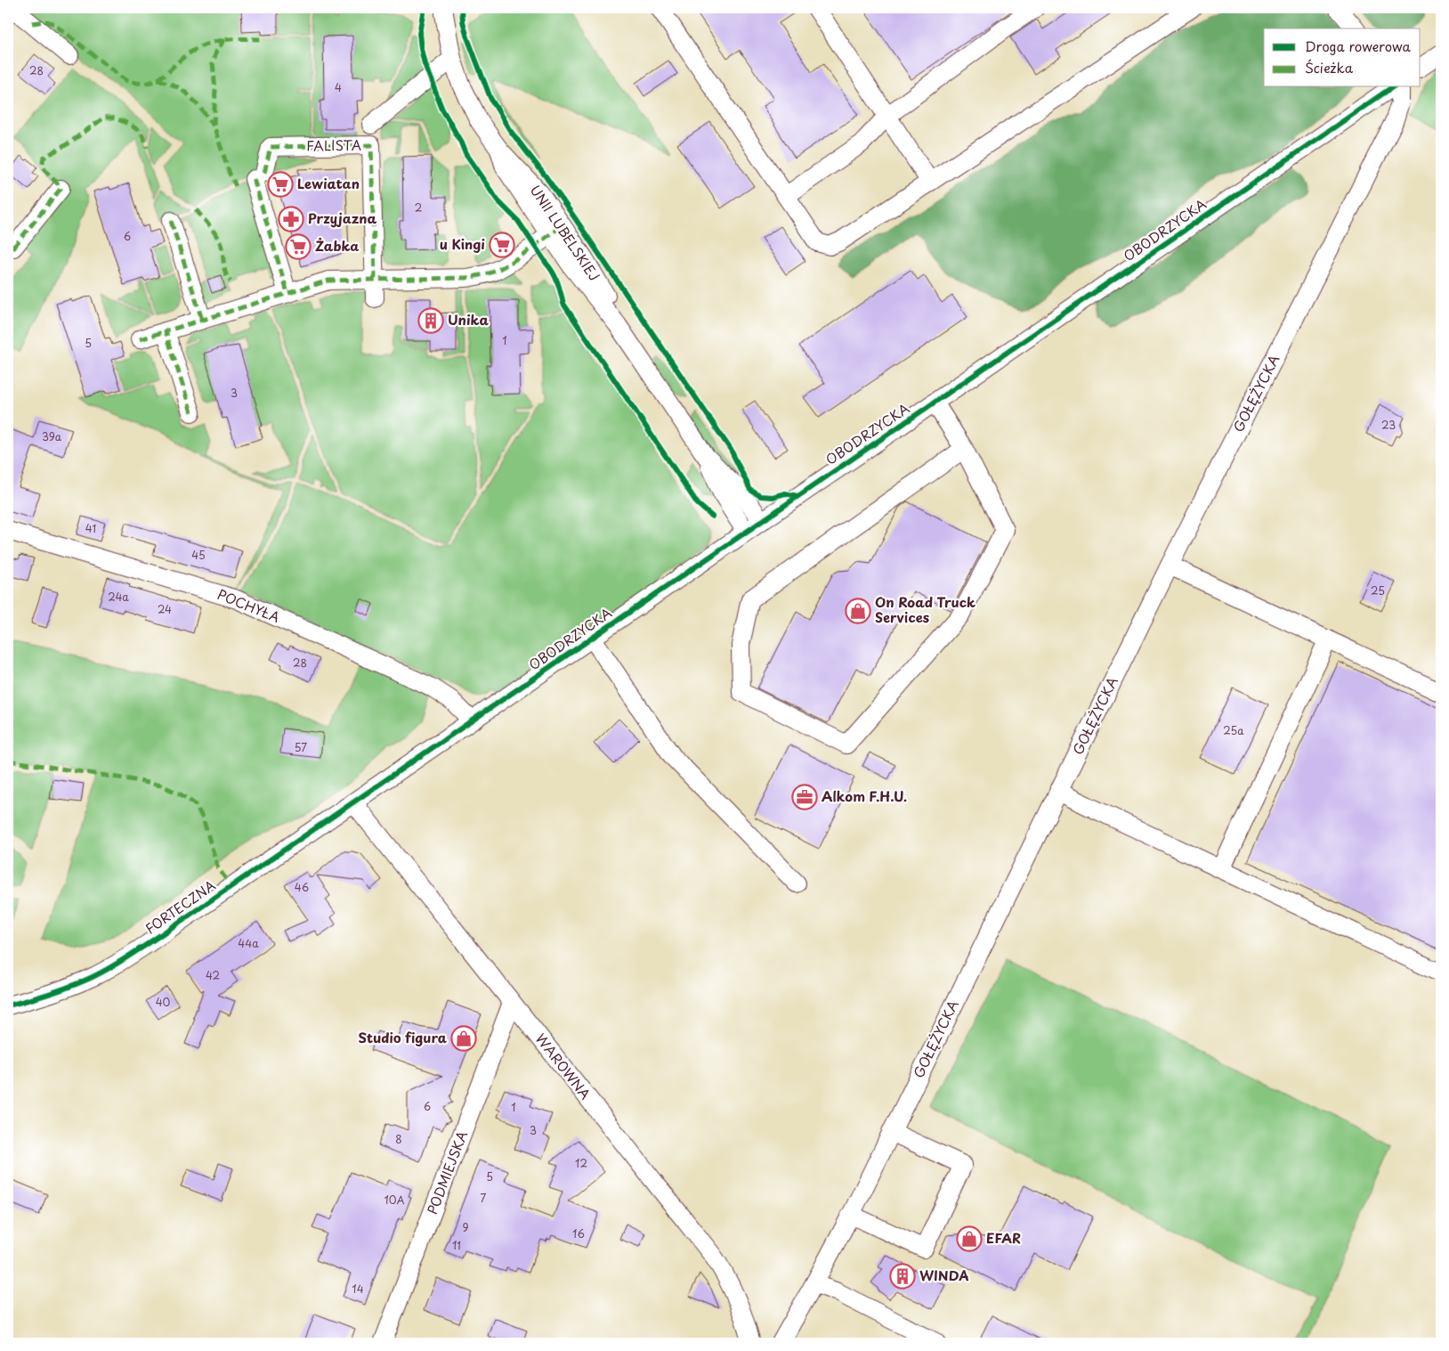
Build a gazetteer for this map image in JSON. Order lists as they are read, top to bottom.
{
  "streets": {
    "street": [
      "FALISTA",
      "OBODRZYCKA",
      "UNII LUBELSKIEJ",
      "GOŁĘŻYCKA",
      "POCHYŁA",
      "FORTECZNA",
      "WAROWNA",
      "PODMIEJSKA"
    ]
  },
  "crossings": [
    ["OBODRZYCKA", "UNII LUBELSKIEJ"],
    ["OBODRZYCKA", "POCHYŁA"],
    ["OBODRZYCKA", "FORTECZNA"],
    ["OBODRZYCKA", "WAROWNA"],
    ["FORTECZNA", "WAROWNA"],
    ["WAROWNA", "PODMIEJSKA"]
  ],
  "places": {
    "supermarket": ["Lewiatan", "u Kingi", "Żabka"],
    "pharmacy": ["Przyjazna"],
    "building": ["Unika", "WINDA"],
    "shop": ["On Road Truck Services", "Studio figura", "EFAR"],
    "office": ["Alkom F.H.U."]
  },
  "house_numbers": [
    "28",
    "4",
    "2",
    "6",
    "1",
    "5",
    "3",
    "23",
    "39a",
    "41",
    "45",
    "25",
    "24a",
    "24",
    "28",
    "25a",
    "57",
    "46",
    "44a",
    "42",
    "40",
    "6",
    "1",
    "3",
    "8",
    "12",
    "5",
    "7",
    "10A",
    "9",
    "16",
    "11",
    "14"
  ],
  "legend": ["Droga rowerowa", "Ścieżka"]
}
